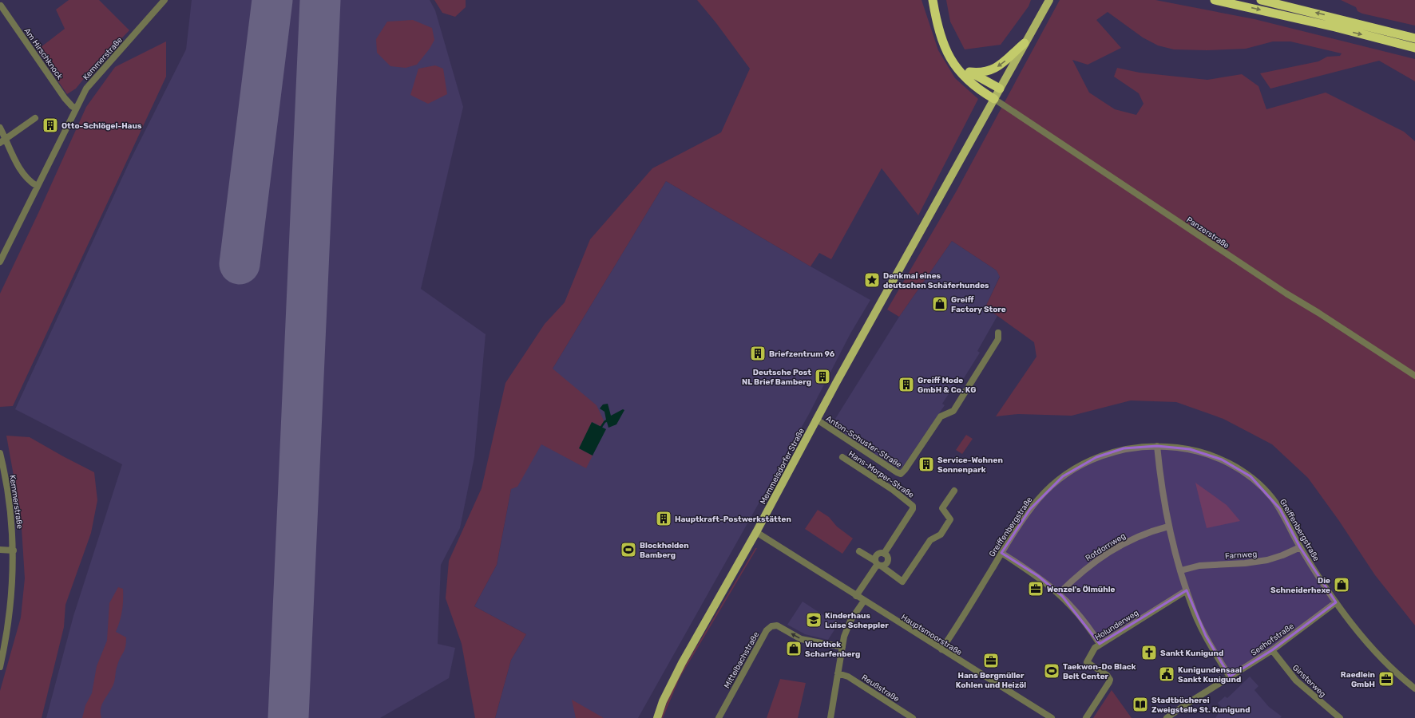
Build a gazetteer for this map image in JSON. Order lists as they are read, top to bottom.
{
  "streets": {
    "main road": ["Memmelsdorfer Straße"],
    "street": [
      "Am Hirschknock",
      "Kemmerstraße",
      "Panzerstraße",
      "Anton-Schuster-Straße",
      "Hans-Morper-Straße",
      "Greiffenbergstraße",
      "Rotdornweg",
      "Farnweg",
      "Holunderweg",
      "Hauptsmoorstraße",
      "Seehofstraße",
      "Mittelbachstraße",
      "Ginsterweg",
      "Reußstraße"
    ]
  },
  "crossings": [
    ["Am Hirschknock", "Kemmerstraße"],
    ["Panzerstraße", "Memmelsdorfer Straße"],
    ["Anton-Schuster-Straße", "Memmelsdorfer Straße"],
    ["Memmelsdorfer Straße", "Hauptsmoorstraße"],
    ["Hans-Morper-Straße", "Hauptsmoorstraße"],
    ["Greiffenbergstraße", "Farnweg"],
    ["Greiffenbergstraße", "Hauptsmoorstraße"],
    ["Greiffenbergstraße", "Seehofstraße"],
    ["Seehofstraße", "Ginsterweg"]
  ],
  "places": {
    "building": [
      "Otto-Schlögel-Haus",
      "Briefzentrum 96",
      "Deutsche Post NL Brief Bamberg",
      "Greiff Mode GmbH & Co. KG",
      "Service-Wohnen Sonnenpark",
      "Hauptkraft-Postwerkstätten"
    ],
    "place": ["Denkmal eines deutschen Schäferhundes"],
    "shop": ["Greiff Factory Store", "Die Schneiderhexe", "Vinothek Scharfenberg"],
    "sports": ["Blockhelden Bamberg", "Taekwon-Do Black Belt Center"],
    "office": ["Wenzel's Ölmühle", "Hans Bergmüller Kohlen und Heizöl", "Raedlein GmbH"],
    "school or university": ["Kinderhaus Luise Scheppler"],
    "church": ["Sankt Kunigund"],
    "public building": ["Kunigundensaal Sankt Kunigund"],
    "library": ["Stadtbücherei Zweigstelle St. Kunigund"]
  }
}
